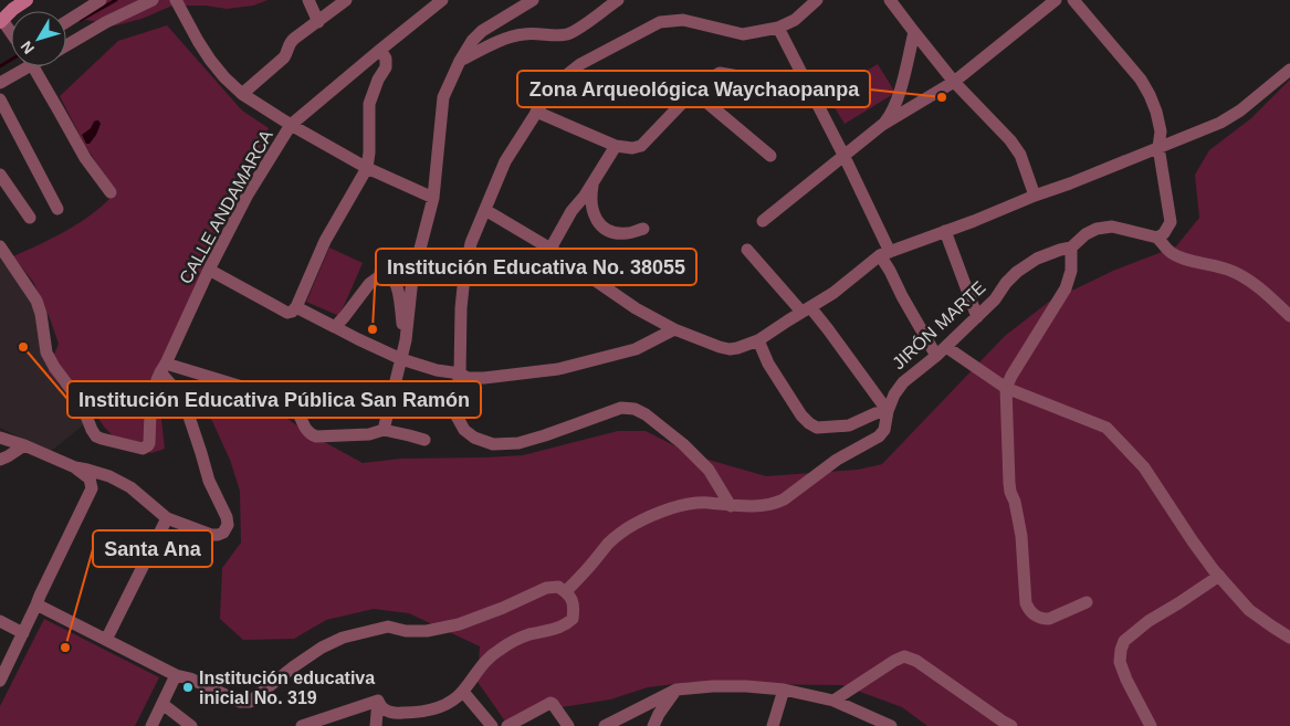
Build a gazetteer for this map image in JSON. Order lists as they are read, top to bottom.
{
  "streets": {
    "street": ["CALLE ANDAMARCA", "JIRÓN MARTE"]
  },
  "places": [
    "Zona Arqueológica Waychaopanpa",
    "Institución Educativa No. 38055",
    "Institución Educativa Pública San Ramón",
    "Santa Ana",
    "Institución educativa inicial No. 319"
  ],
  "north": "bottom left"
}
